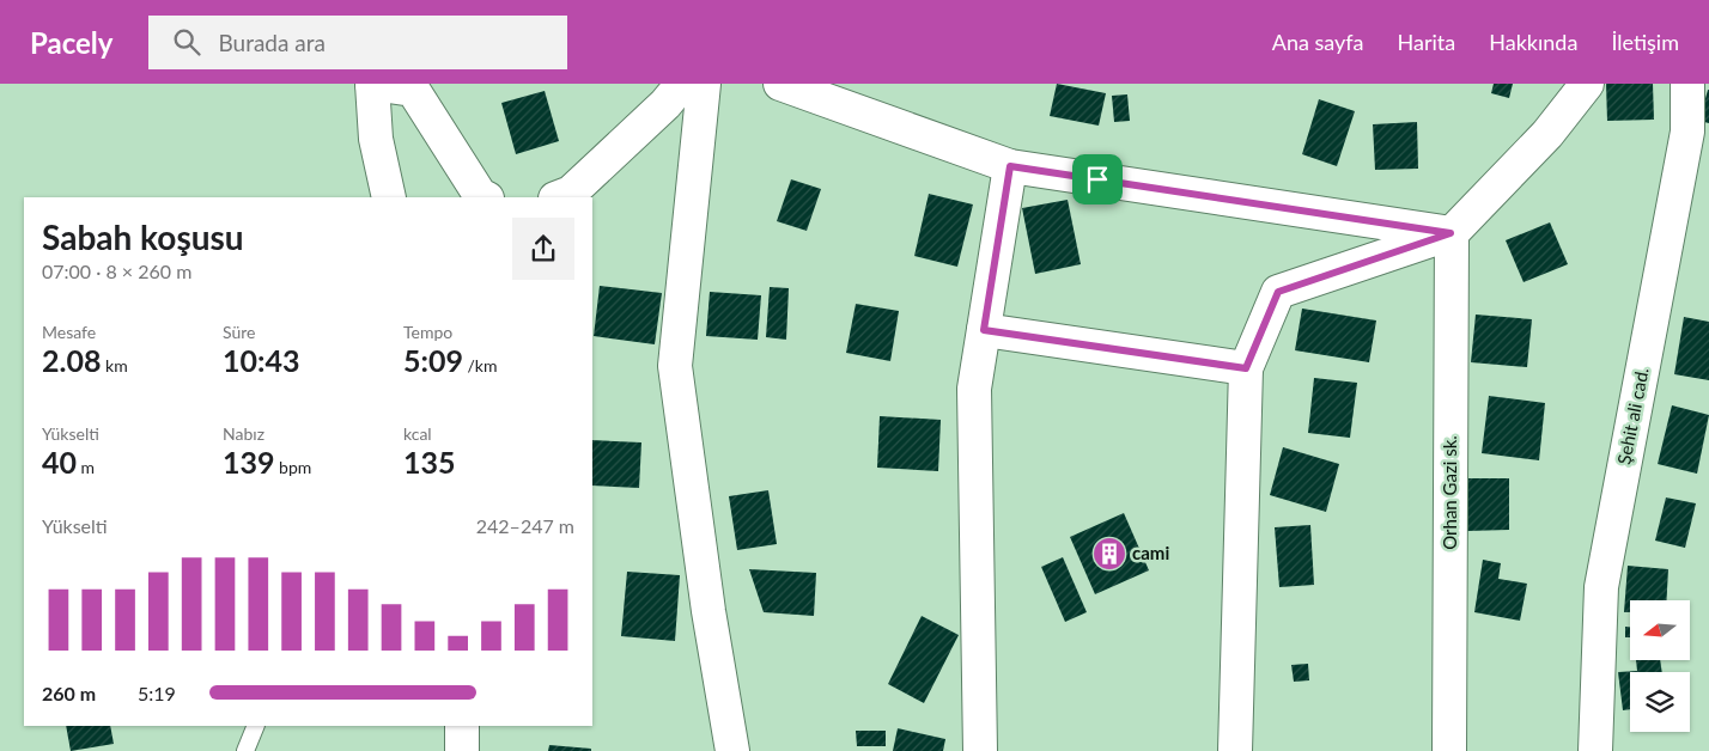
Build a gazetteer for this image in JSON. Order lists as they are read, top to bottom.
{
  "streets": {
    "street": ["Şehit ali cad.", "Orhan Gazi sk."]
  },
  "places": {
    "building": ["cami"]
  },
  "north": "left",
  "page": {
    "header": "Pacely",
    "search": "Burada ara",
    "nav": [
      "Ana sayfa",
      "Harita",
      "Hakkında",
      "İletişim"
    ],
    "heading": ["Sabah koşusu", "07:00 · 8 × 260 m"],
    "stats": [
      ["Mesafe", "2.08 km"],
      ["Süre", "10:43"],
      ["Tempo", "5:09 /km"],
      ["Yükselti", "40 m"],
      ["Nabız", "139 bpm"],
      ["kcal", "135"]
    ],
    "chart": ["Yükselti", "242–247 m"],
    "list": [
      {
        "name": "260 m",
        "note": "5:19"
      }
    ]
  }
}
